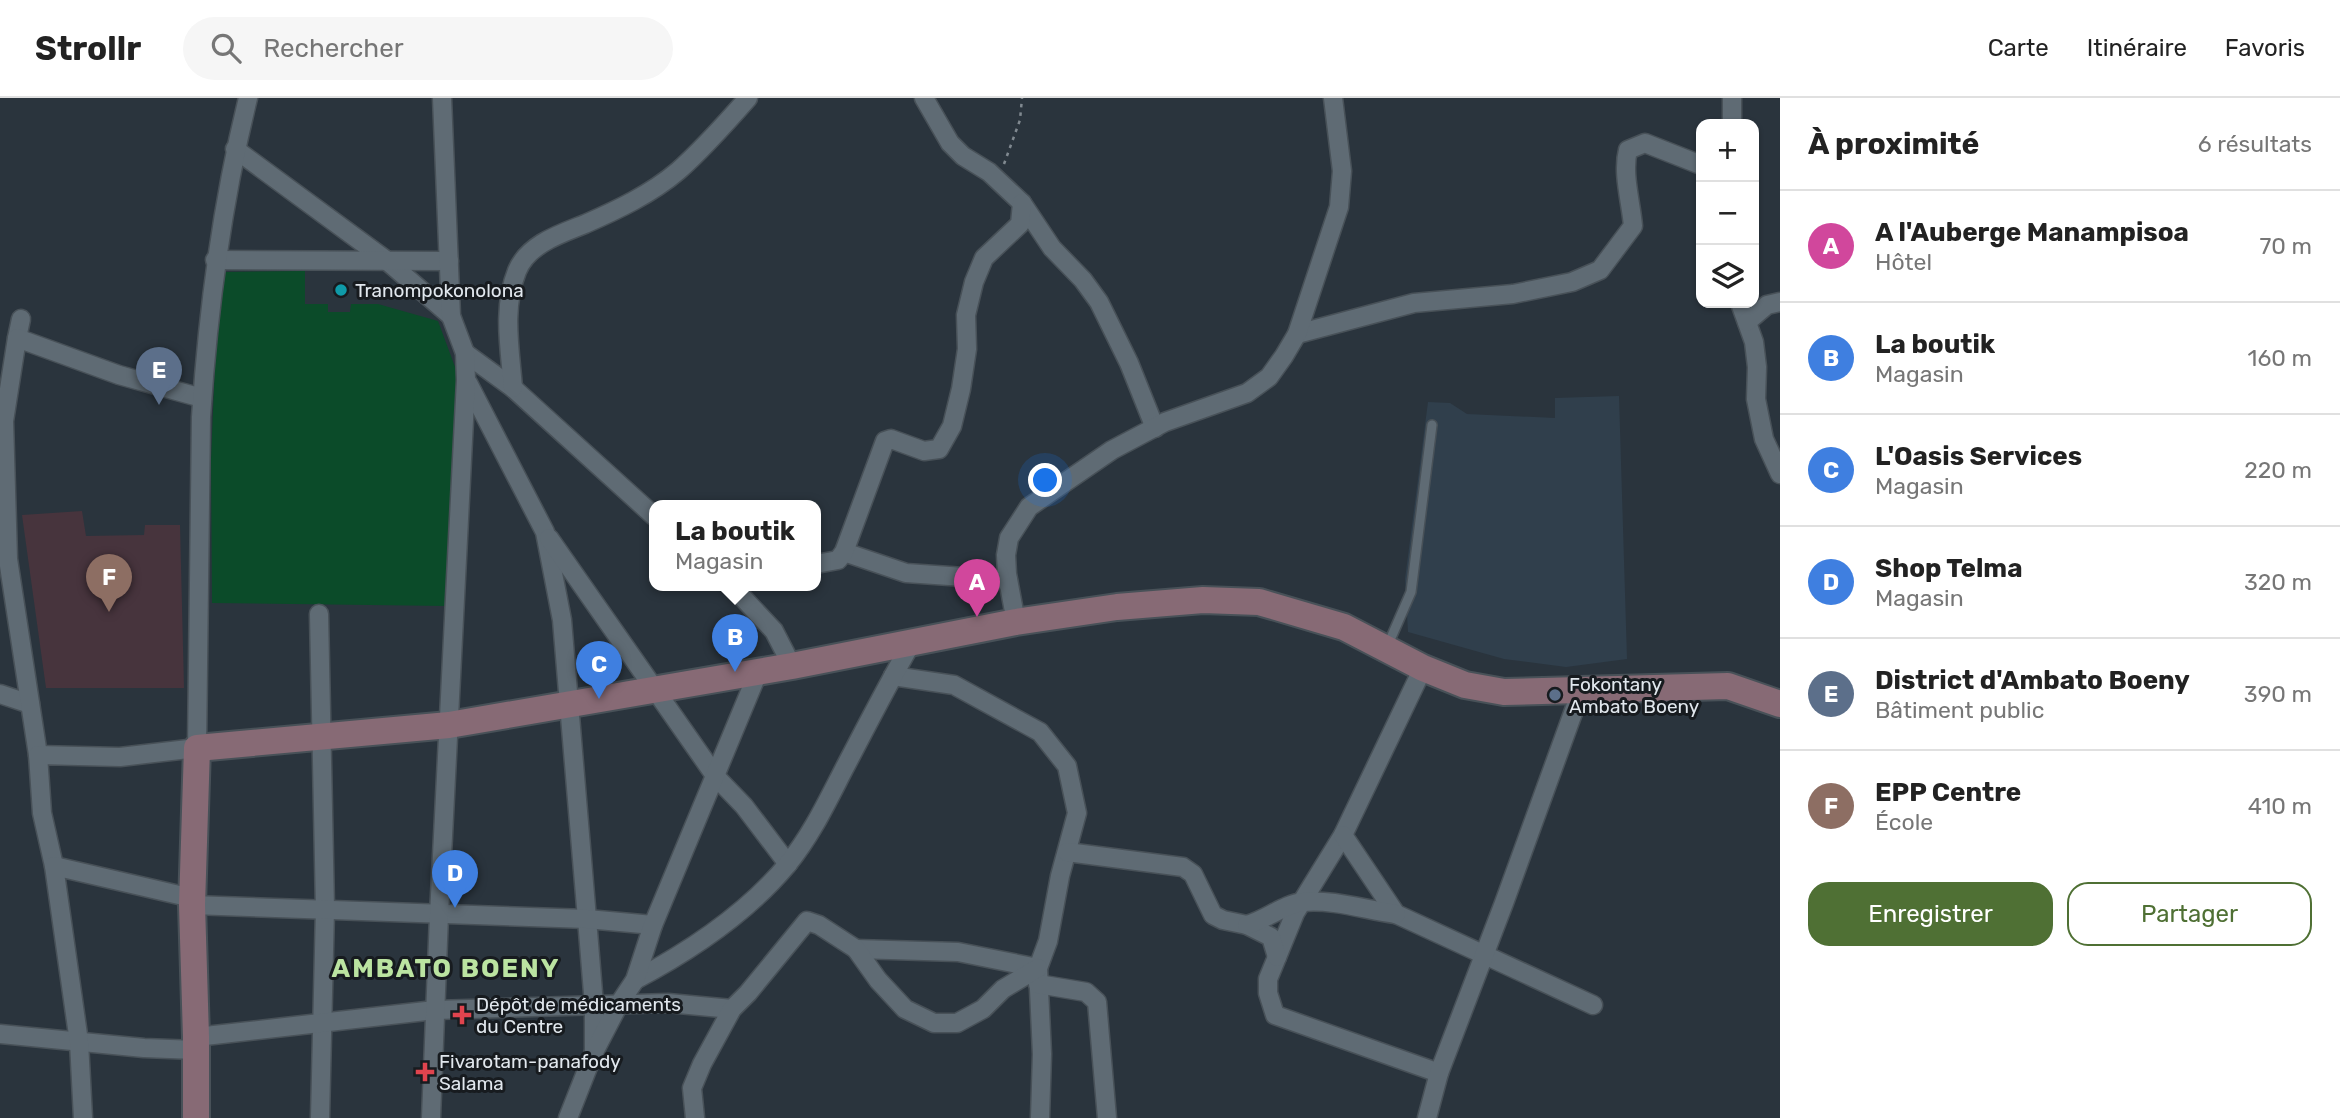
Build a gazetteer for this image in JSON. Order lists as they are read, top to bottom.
{
  "districts": ["AMBATO BOENY"],
  "places": {
    "other": ["Tranompokonolona", "Fokontany Ambato Boeny"],
    "health": ["Dépôt de médicaments du Centre", "Fivarotam-panafody Salama"]
  },
  "page": {
    "header": "Strollr",
    "search": "Rechercher",
    "nav": ["Carte", "Itinéraire", "Favoris"],
    "heading": ["À proximité", "6 résultats"],
    "map_buttons": ["+", "−"],
    "list": [
      {
        "mark": "A",
        "name": "A l'Auberge Manampisoa",
        "note": "Hôtel",
        "value": "70 m"
      },
      {
        "mark": "B",
        "name": "La boutik",
        "note": "Magasin",
        "value": "160 m"
      },
      {
        "mark": "C",
        "name": "L'Oasis Services",
        "note": "Magasin",
        "value": "220 m"
      },
      {
        "mark": "D",
        "name": "Shop Telma",
        "note": "Magasin",
        "value": "320 m"
      },
      {
        "mark": "E",
        "name": "District d'Ambato Boeny",
        "note": "Bâtiment public",
        "value": "390 m"
      },
      {
        "mark": "F",
        "name": "EPP Centre",
        "note": "École",
        "value": "410 m"
      }
    ],
    "pins": [
      "E",
      "F",
      "A",
      "B",
      "C",
      "D"
    ],
    "popup": ["La boutik", "Magasin"],
    "buttons": ["Enregistrer", "Partager"]
  }
}
